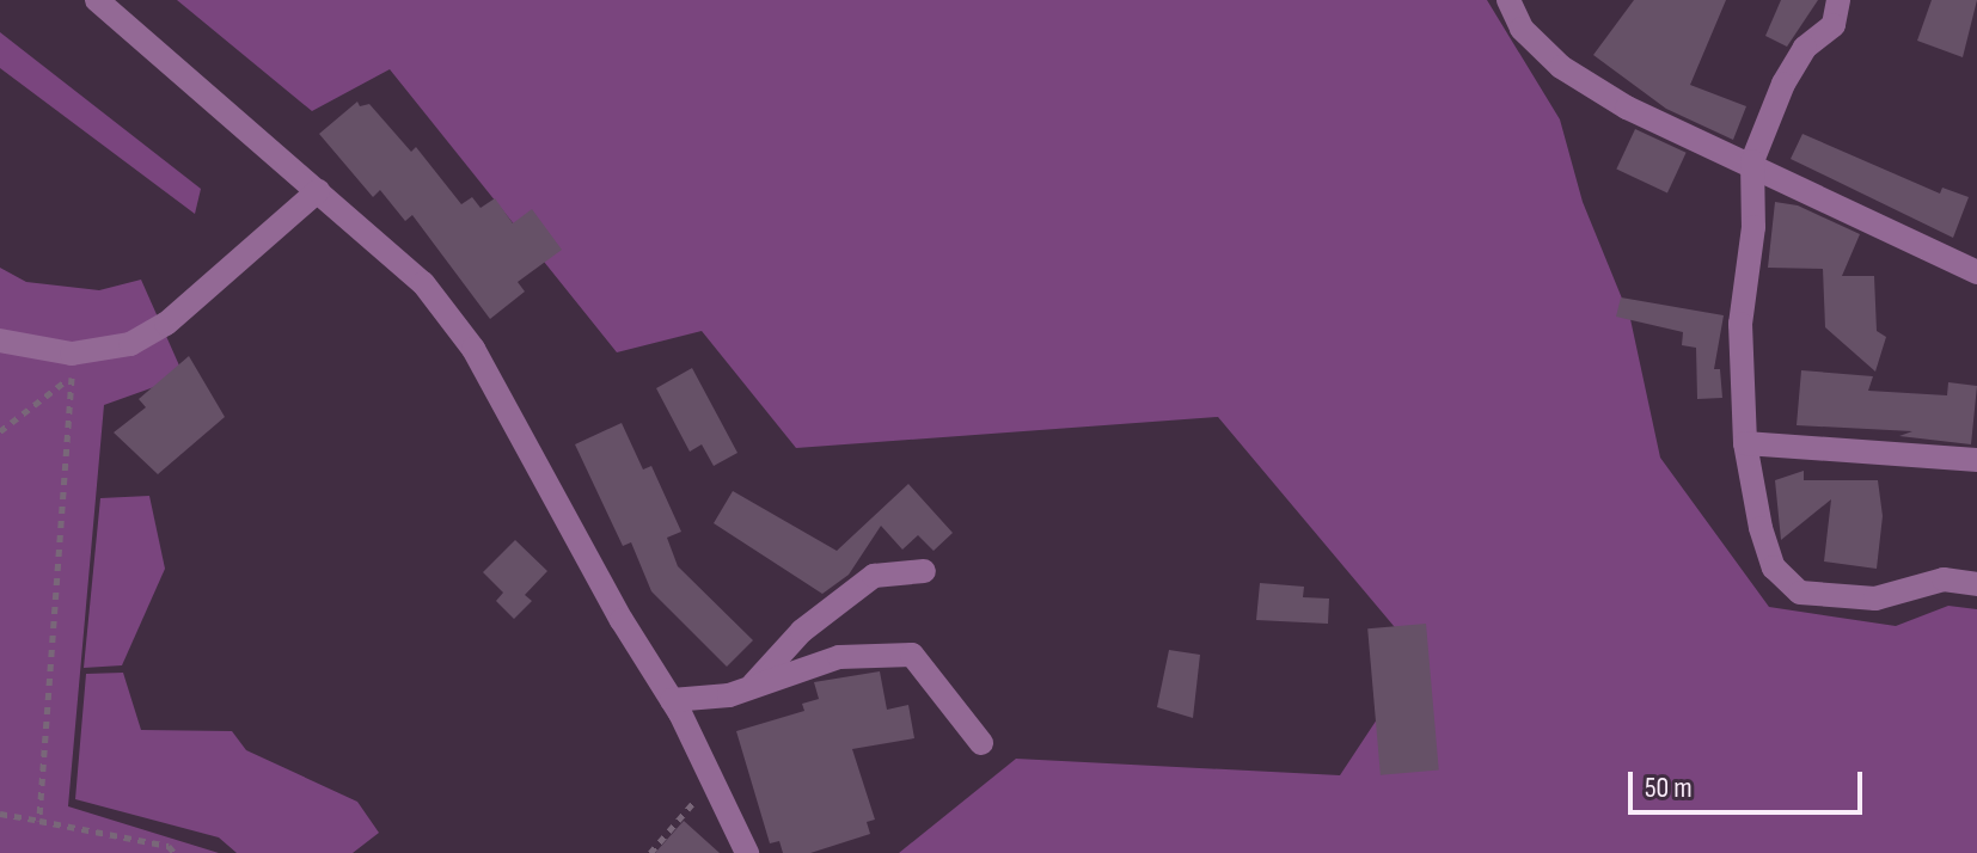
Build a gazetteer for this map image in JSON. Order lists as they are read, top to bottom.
{
  "scale_bar": "50 m"
}
